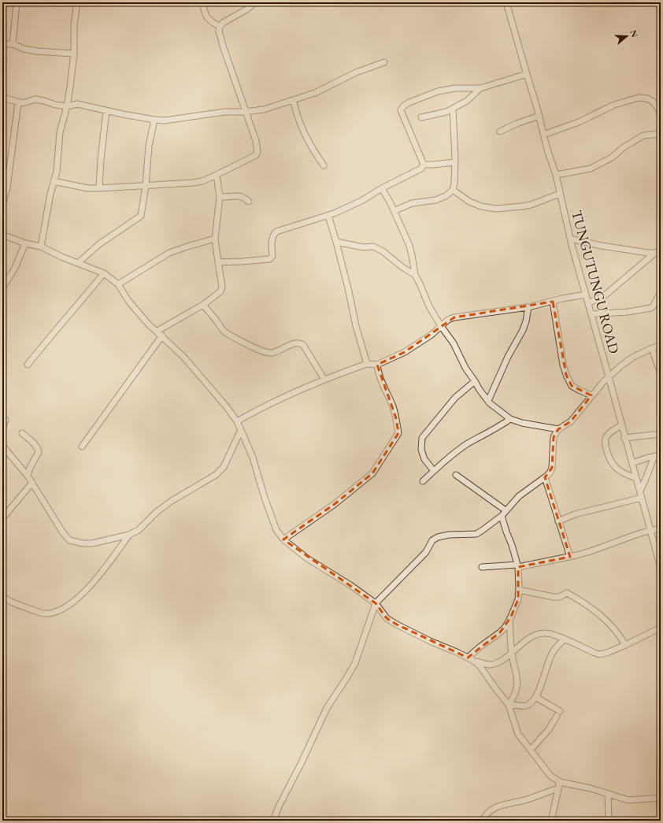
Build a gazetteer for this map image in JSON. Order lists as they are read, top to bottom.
{
  "streets": {
    "street": ["TUNGUTUNGU ROAD"]
  },
  "north": "right"
}
